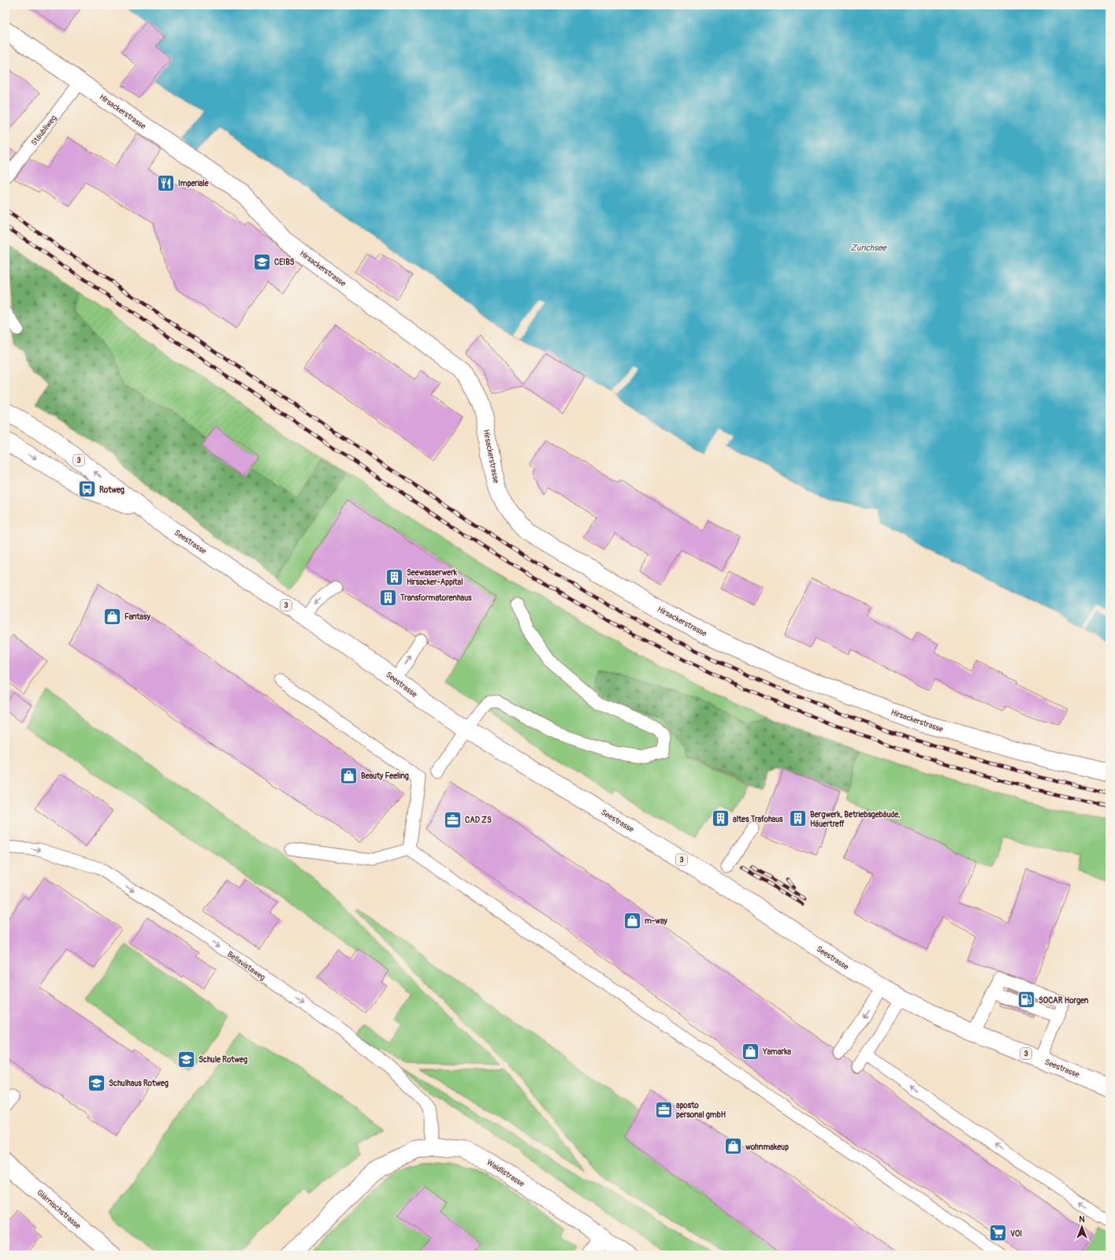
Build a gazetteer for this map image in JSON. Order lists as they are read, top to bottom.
{
  "streets": {
    "main road": [
      "Hirsackerstrasse",
      "3",
      "Seestrasse",
      "Waidlistrasse",
      "Glärnischstrasse"
    ],
    "lane": ["Stäubliweg", "Bellavistaweg"]
  },
  "crossings": [
    ["Hirsackerstrasse", "Stäubliweg"],
    ["Bellavistaweg", "Waidlistrasse"]
  ],
  "one_way": ["Bellavistaweg"],
  "water": ["Zürichsee"],
  "places": {
    "restaurant": ["Imperiale"],
    "school or university": ["CEIBS", "Schule Rotweg", "Schulhaus Rotweg"],
    "bus stop": ["Rotweg"],
    "building": [
      "Seewasserwerk Hirsacker-Appital",
      "Transformatorenhaus",
      "altes Trafohaus",
      "Bergwerk, Betriebsgebäude, Häuertreff"
    ],
    "shop": [
      "Fantasy",
      "Beauty Feeling",
      "m-way",
      "Yamarka",
      "wohnmakeup"
    ],
    "office": ["CAD ZS", "aposto personal gmbH"],
    "fuel station": ["SOCAR Horgen"],
    "supermarket": ["VOI"]
  },
  "north": "top"
}
